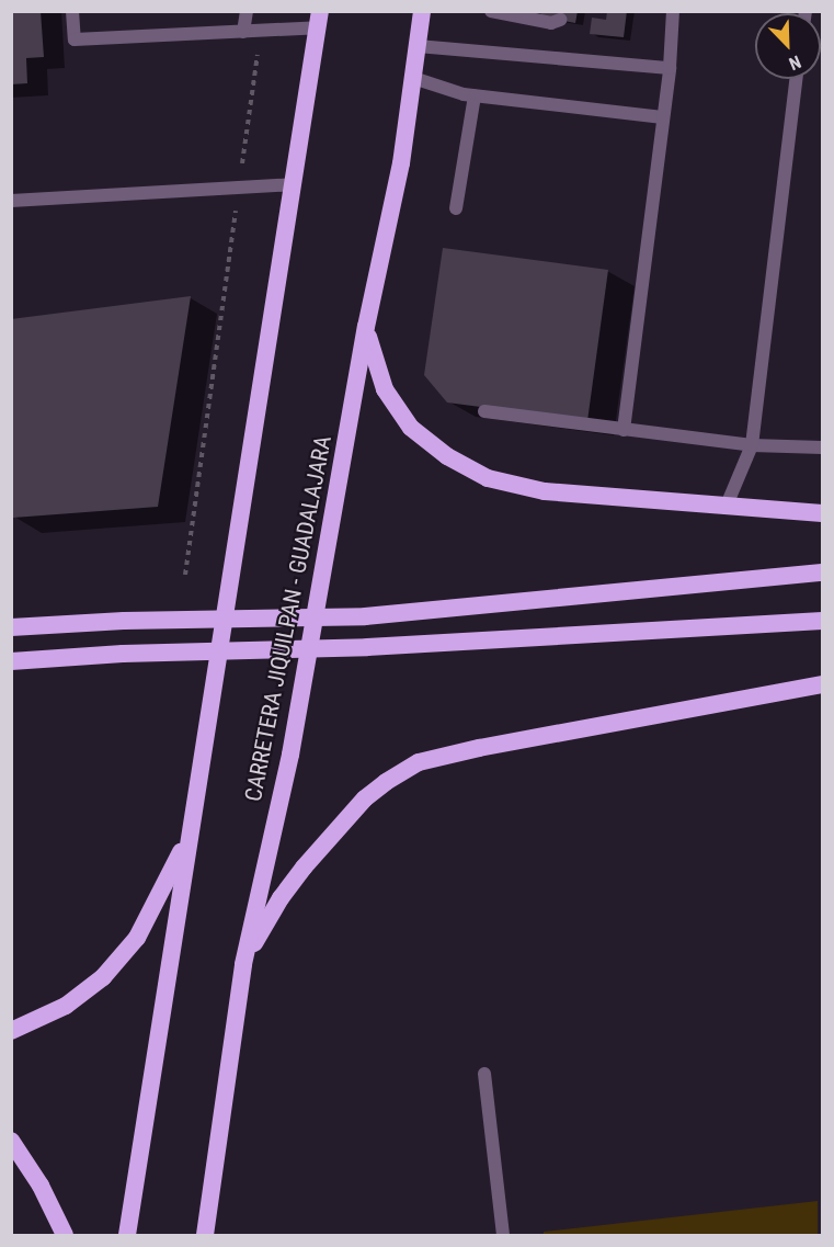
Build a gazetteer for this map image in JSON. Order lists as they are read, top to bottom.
{
  "streets": {
    "highway": ["CARRETERA JIQUILPAN - GUADALAJARA"]
  },
  "north": "bottom right"
}
